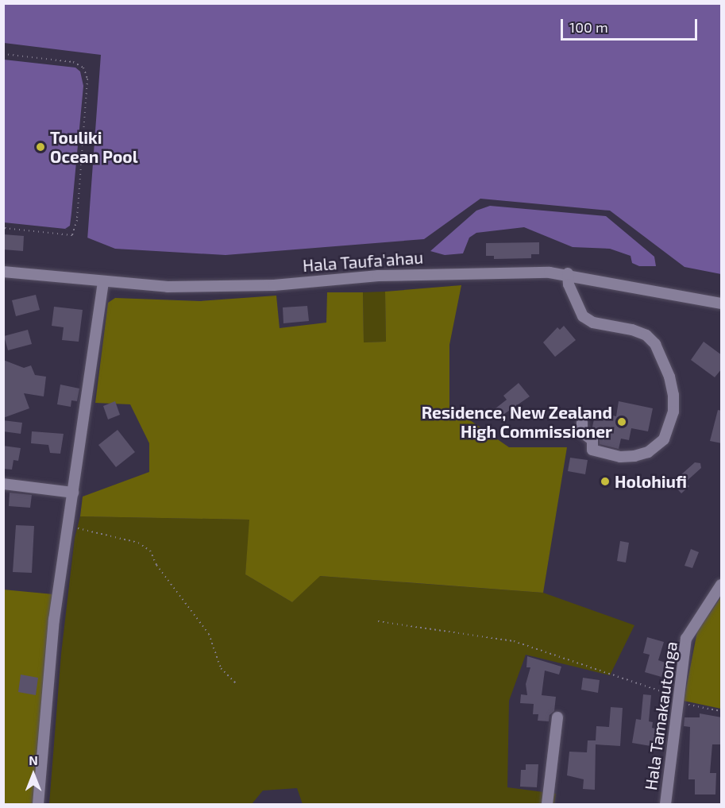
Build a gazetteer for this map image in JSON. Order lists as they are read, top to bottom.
{
  "streets": {
    "street": ["Hala Taufa'ahau", "Hala Tamakautonga"]
  },
  "places": ["Touliki Ocean Pool", "Residence, New Zealand High Commissioner", "Holohiufi"],
  "scale_bar": "100 m",
  "north": "top"
}
